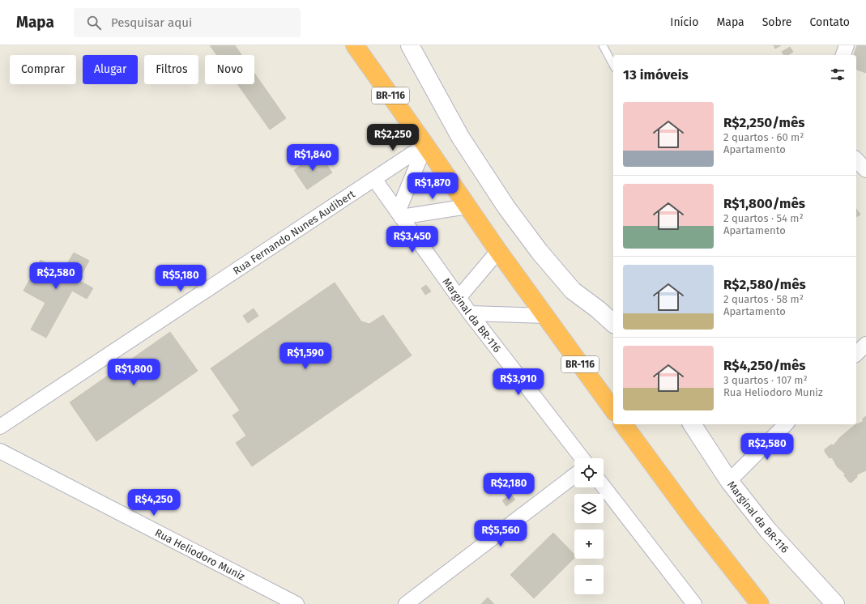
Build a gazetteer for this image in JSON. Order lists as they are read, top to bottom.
{
  "streets": {
    "highway": ["BR-116"],
    "street": ["Rua Fernando Nunes Audibert", "Marginal da BR-116", "Rua Heliodoro Muniz"]
  },
  "crossings": [
    ["BR-116", "Rua Fernando Nunes Audibert"],
    ["Rua Fernando Nunes Audibert", "Marginal da BR-116"]
  ],
  "page": {
    "header": "Mapa",
    "search": "Pesquisar aqui",
    "nav": [
      "Início",
      "Mapa",
      "Sobre",
      "Contato"
    ],
    "chip": [
      "Comprar",
      "Alugar",
      "Filtros",
      "Novo"
    ],
    "heading": "13 imóveis",
    "list": [
      {
        "name": "R$2,250/mês",
        "note": "2 quartos · 60 m² · Apartamento"
      },
      {
        "name": "R$1,800/mês",
        "note": "2 quartos · 54 m² · Apartamento"
      },
      {
        "name": "R$2,580/mês",
        "note": "2 quartos · 58 m² · Apartamento"
      },
      {
        "name": "R$4,250/mês",
        "note": "3 quartos · 107 m² · Rua Heliodoro Muniz"
      }
    ],
    "price": [
      "R$2,250",
      "R$1,840",
      "R$1,870",
      "R$3,450",
      "R$2,580",
      "R$5,180",
      "R$1,590",
      "R$1,800",
      "R$3,910",
      "R$2,580",
      "R$2,180",
      "R$4,250",
      "R$5,560"
    ],
    "map_buttons": ["+", "−"]
  }
}
